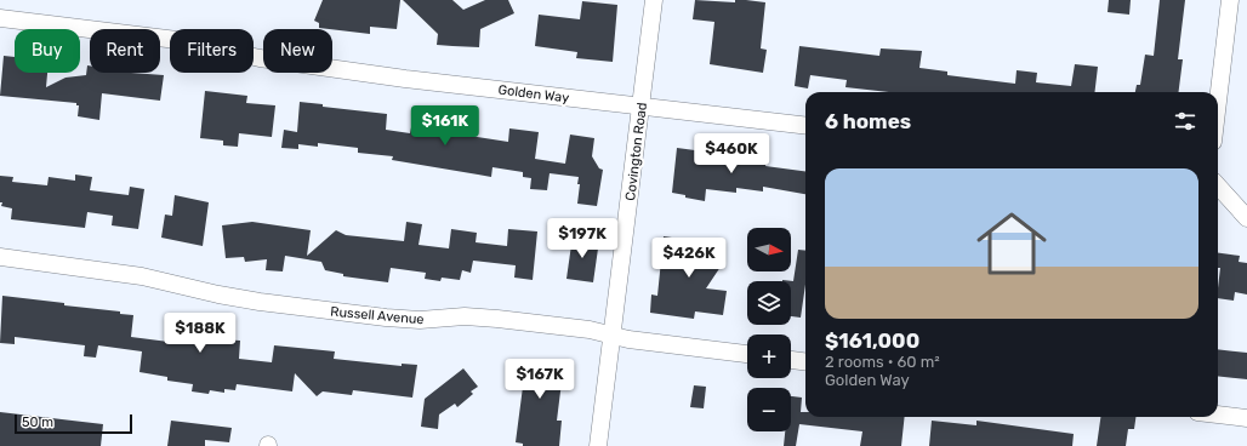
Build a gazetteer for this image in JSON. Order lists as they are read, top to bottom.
{
  "streets": {
    "street": ["Golden Way", "Covington Road", "Russell Avenue"]
  },
  "crossings": [
    ["Golden Way", "Covington Road"],
    ["Covington Road", "Russell Avenue"]
  ],
  "scale_bar": "50 m",
  "north": "right",
  "page": {
    "chip": [
      "Buy",
      "Rent",
      "Filters",
      "New"
    ],
    "heading": "6 homes",
    "price": [
      "$161K",
      "$460K",
      "$197K",
      "$426K",
      "$188K",
      "$167K"
    ],
    "list": [
      {
        "name": "$161,000",
        "note": "2 rooms · 60 m² · Golden Way"
      }
    ],
    "map_buttons": ["+", "−"],
    "scale": "50 m"
  }
}
